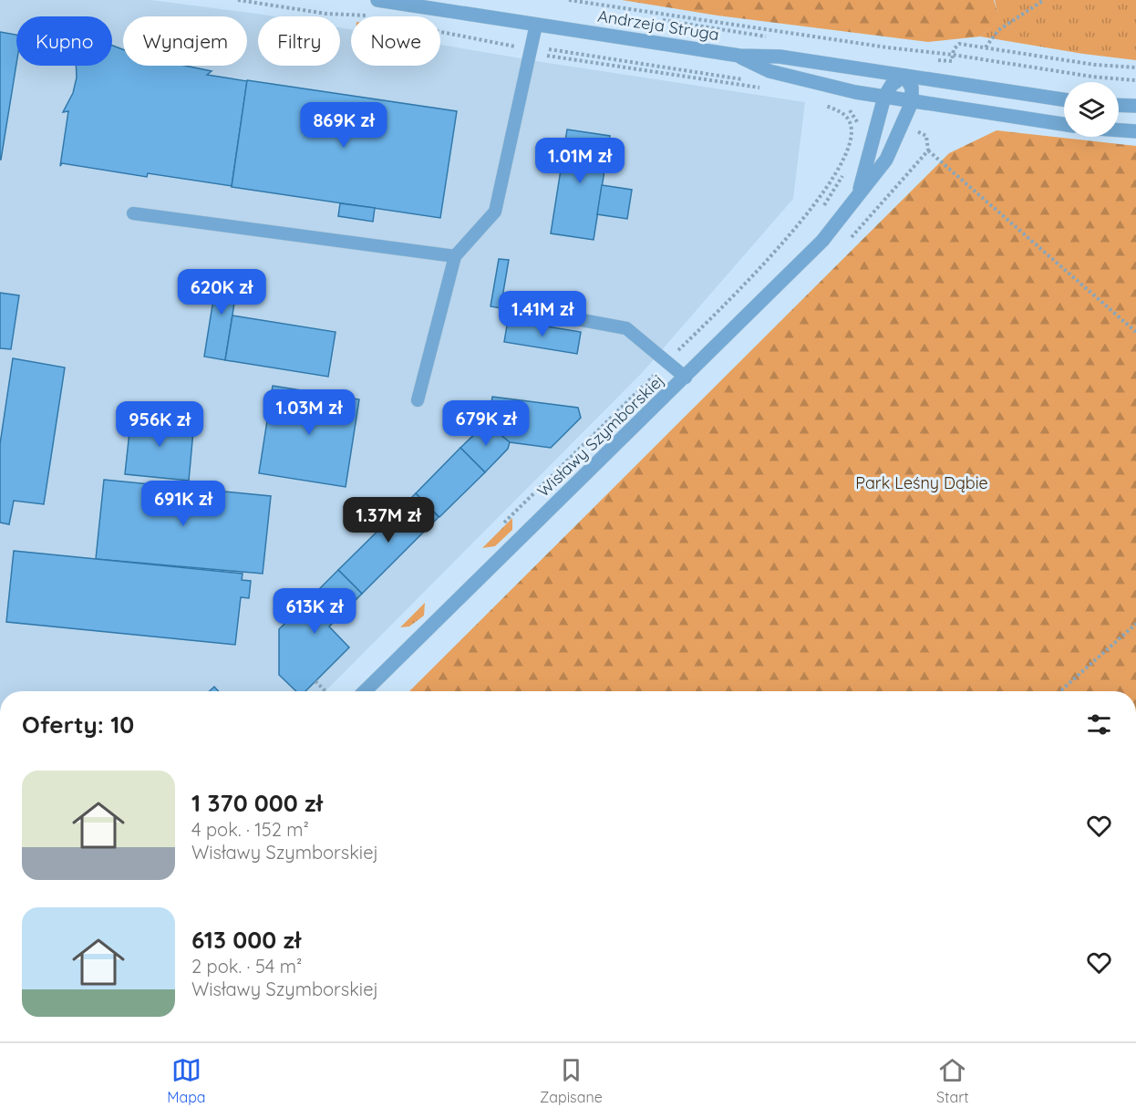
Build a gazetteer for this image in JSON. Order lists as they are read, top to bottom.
{
  "streets": {
    "street": ["Andrzeja Struga", "Wisławy Szymborskiej"]
  },
  "crossings": [
    ["Andrzeja Struga", "Wisławy Szymborskiej"]
  ],
  "parks": ["Park Leśny Dąbie"],
  "page": {
    "chip": [
      "Kupno",
      "Wynajem",
      "Filtry",
      "Nowe"
    ],
    "price": [
      "869K zł",
      "1.01M zł",
      "620K zł",
      "1.41M zł",
      "1.03M zł",
      "679K zł",
      "956K zł",
      "691K zł",
      "1.37M zł",
      "613K zł"
    ],
    "heading": "Oferty: 10",
    "list": [
      {
        "name": "1 370 000 zł",
        "note": "4 pok. · 152 m² · Wisławy Szymborskiej"
      },
      {
        "name": "613 000 zł",
        "note": "2 pok. · 54 m² · Wisławy Szymborskiej"
      }
    ],
    "tabs": ["Mapa", "Zapisane", "Start"]
  }
}
